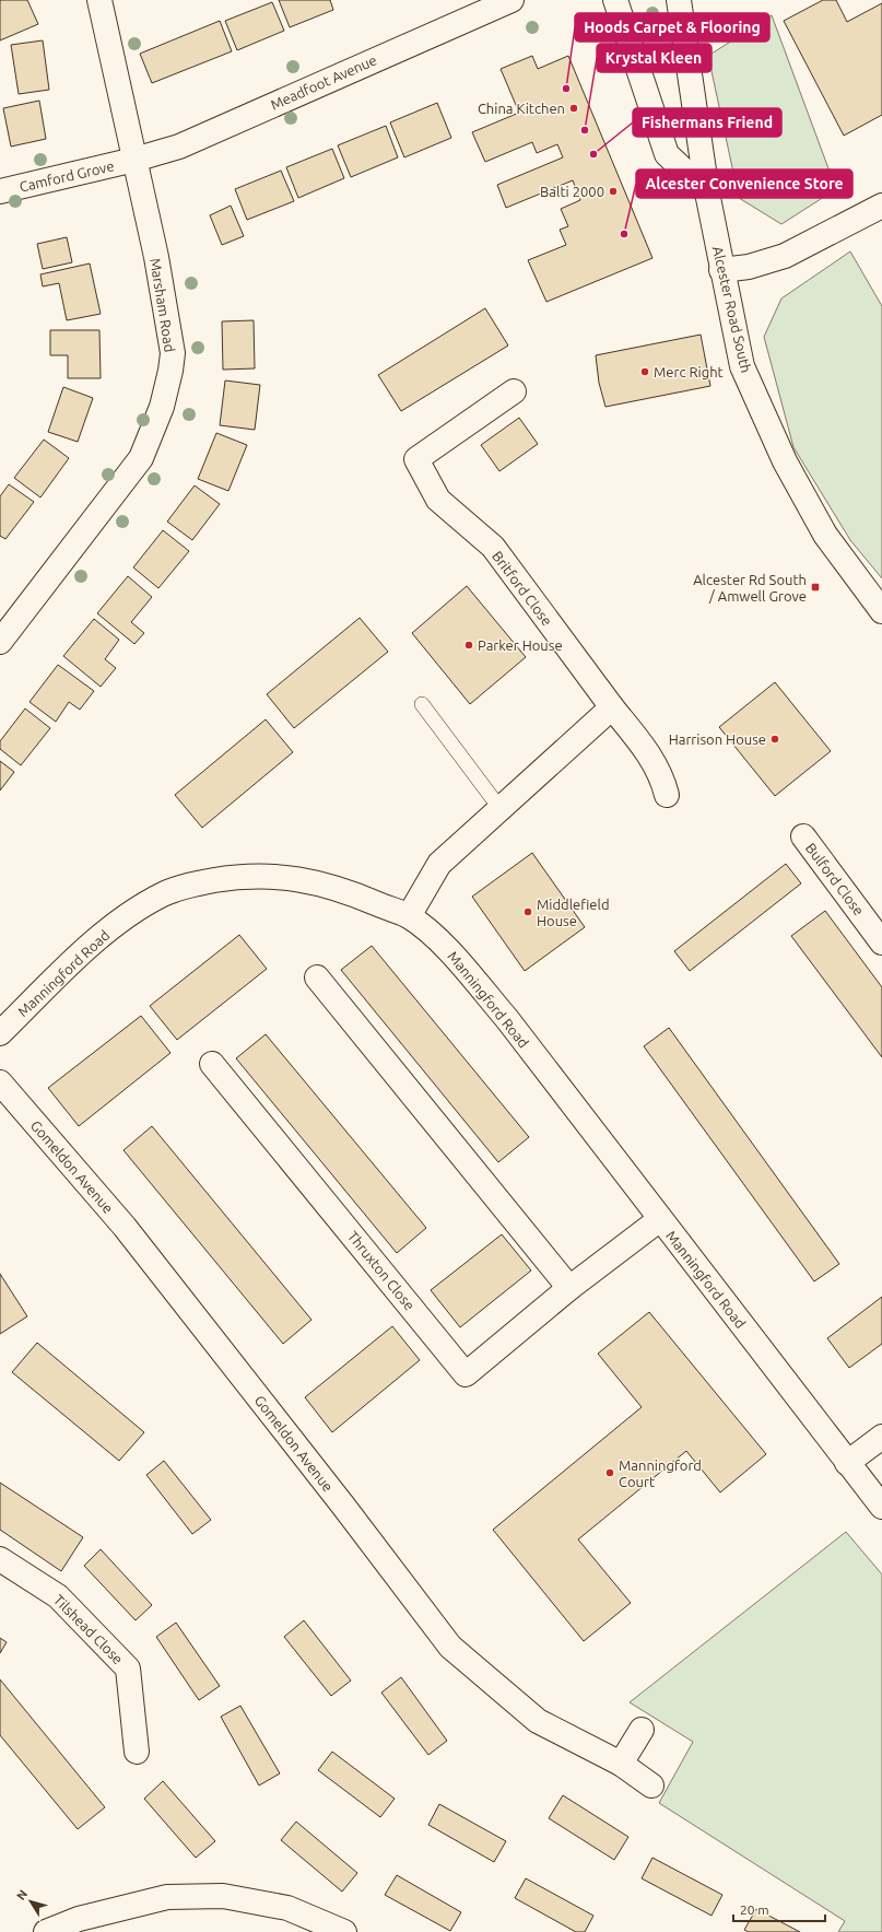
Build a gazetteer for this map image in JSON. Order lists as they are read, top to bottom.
{
  "streets": {
    "main road": [
      "Meadfoot Avenue",
      "Camford Grove",
      "Marsham Road",
      "Alcester Road South",
      "Britford Close",
      "Bulford Close",
      "Manningford Road",
      "Gomeldon Avenue",
      "Thruxton Close",
      "Tilshead Close"
    ]
  },
  "crossings": [
    ["Meadfoot Avenue", "Camford Grove"],
    ["Meadfoot Avenue", "Marsham Road"],
    ["Camford Grove", "Marsham Road"],
    ["Manningford Road", "Thruxton Close"]
  ],
  "places": {
    "other": [
      "Hoods Carpet & Flooring",
      "China Kitchen",
      "Krystal Kleen",
      "Fishermans Friend",
      "Balti 2000",
      "Alcester Convenience Store",
      "Merc Right",
      "Parker House",
      "Harrison House",
      "Middlefield House",
      "Manningford Court"
    ],
    "transit": ["Alcester Rd South / Amwell Grove"]
  },
  "scale_bar": "20 m",
  "north": "top left"
}
